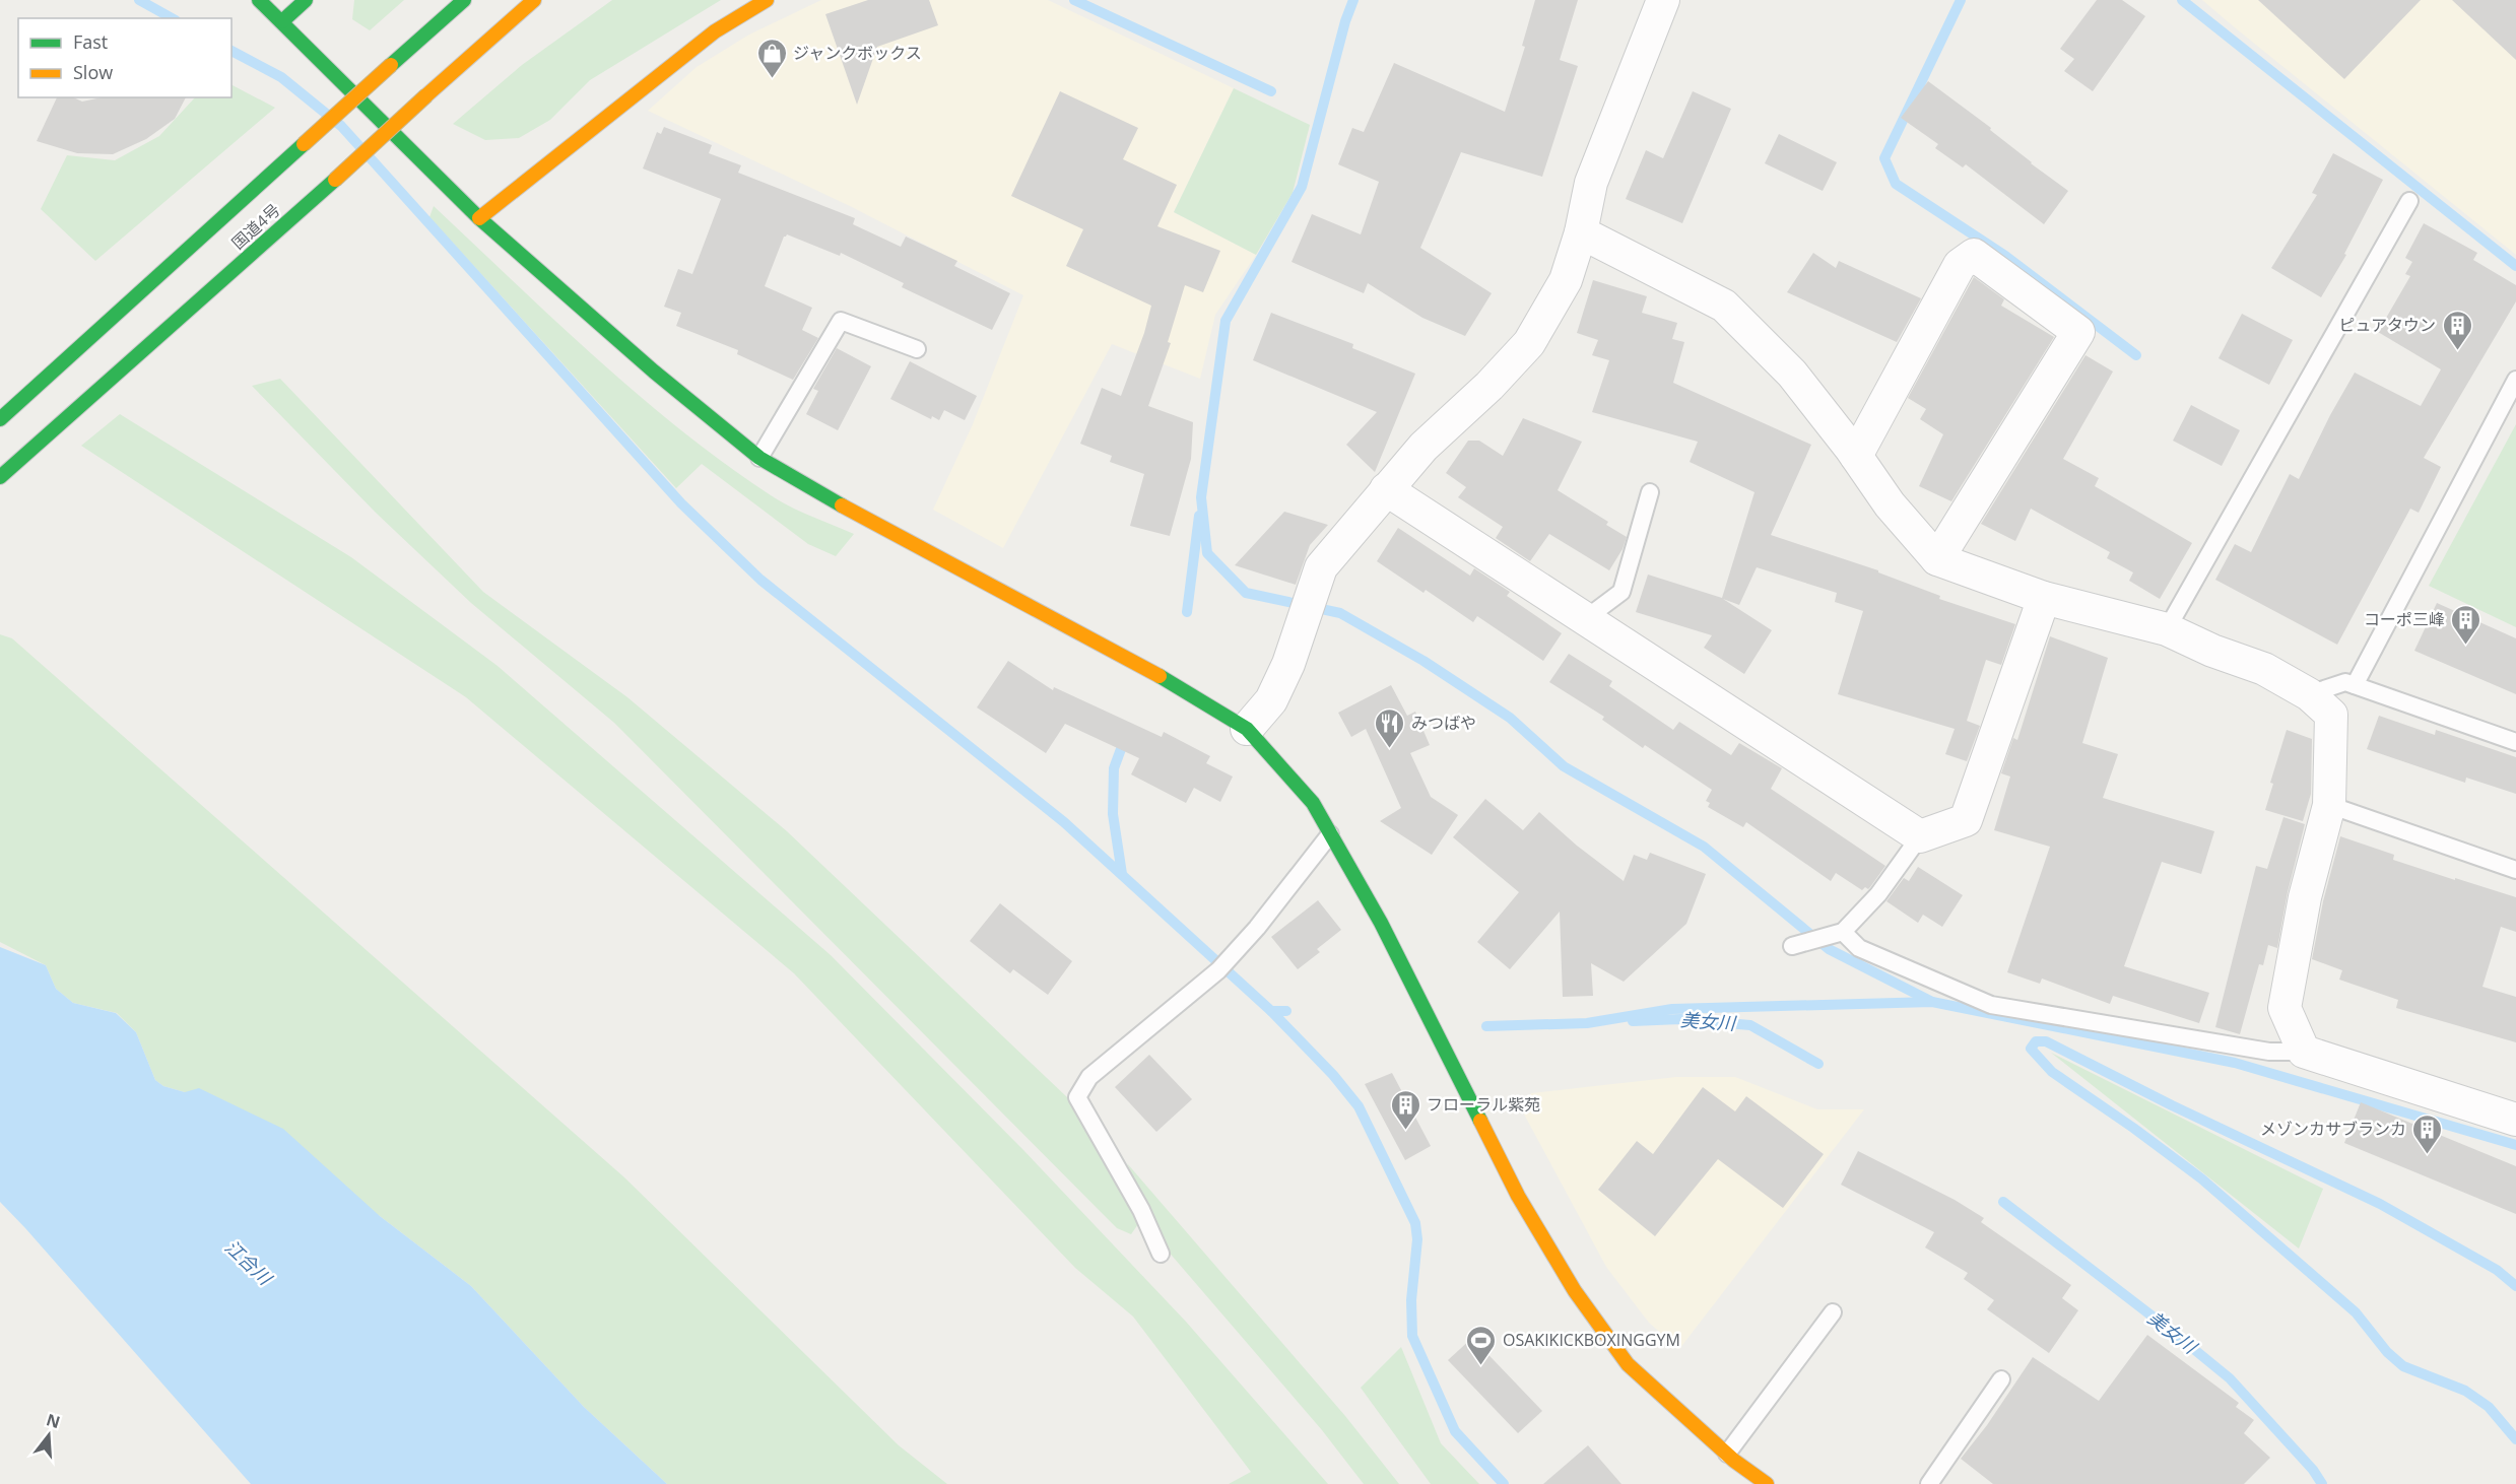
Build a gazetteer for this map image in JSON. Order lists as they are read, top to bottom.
{
  "streets": {
    "main road": ["国道4号"]
  },
  "water": ["美女川", "江合川"],
  "places": {
    "shop": ["ジャンクボックス"],
    "building": [
      "ピュアタウン",
      "コーポ三峰",
      "フローラル紫苑",
      "メゾンカサブランカ"
    ],
    "restaurant": ["みつばや"],
    "sports": ["OSAKIKICKBOXINGGYM"]
  },
  "legend": ["Fast", "Slow"],
  "north": "top"
}
